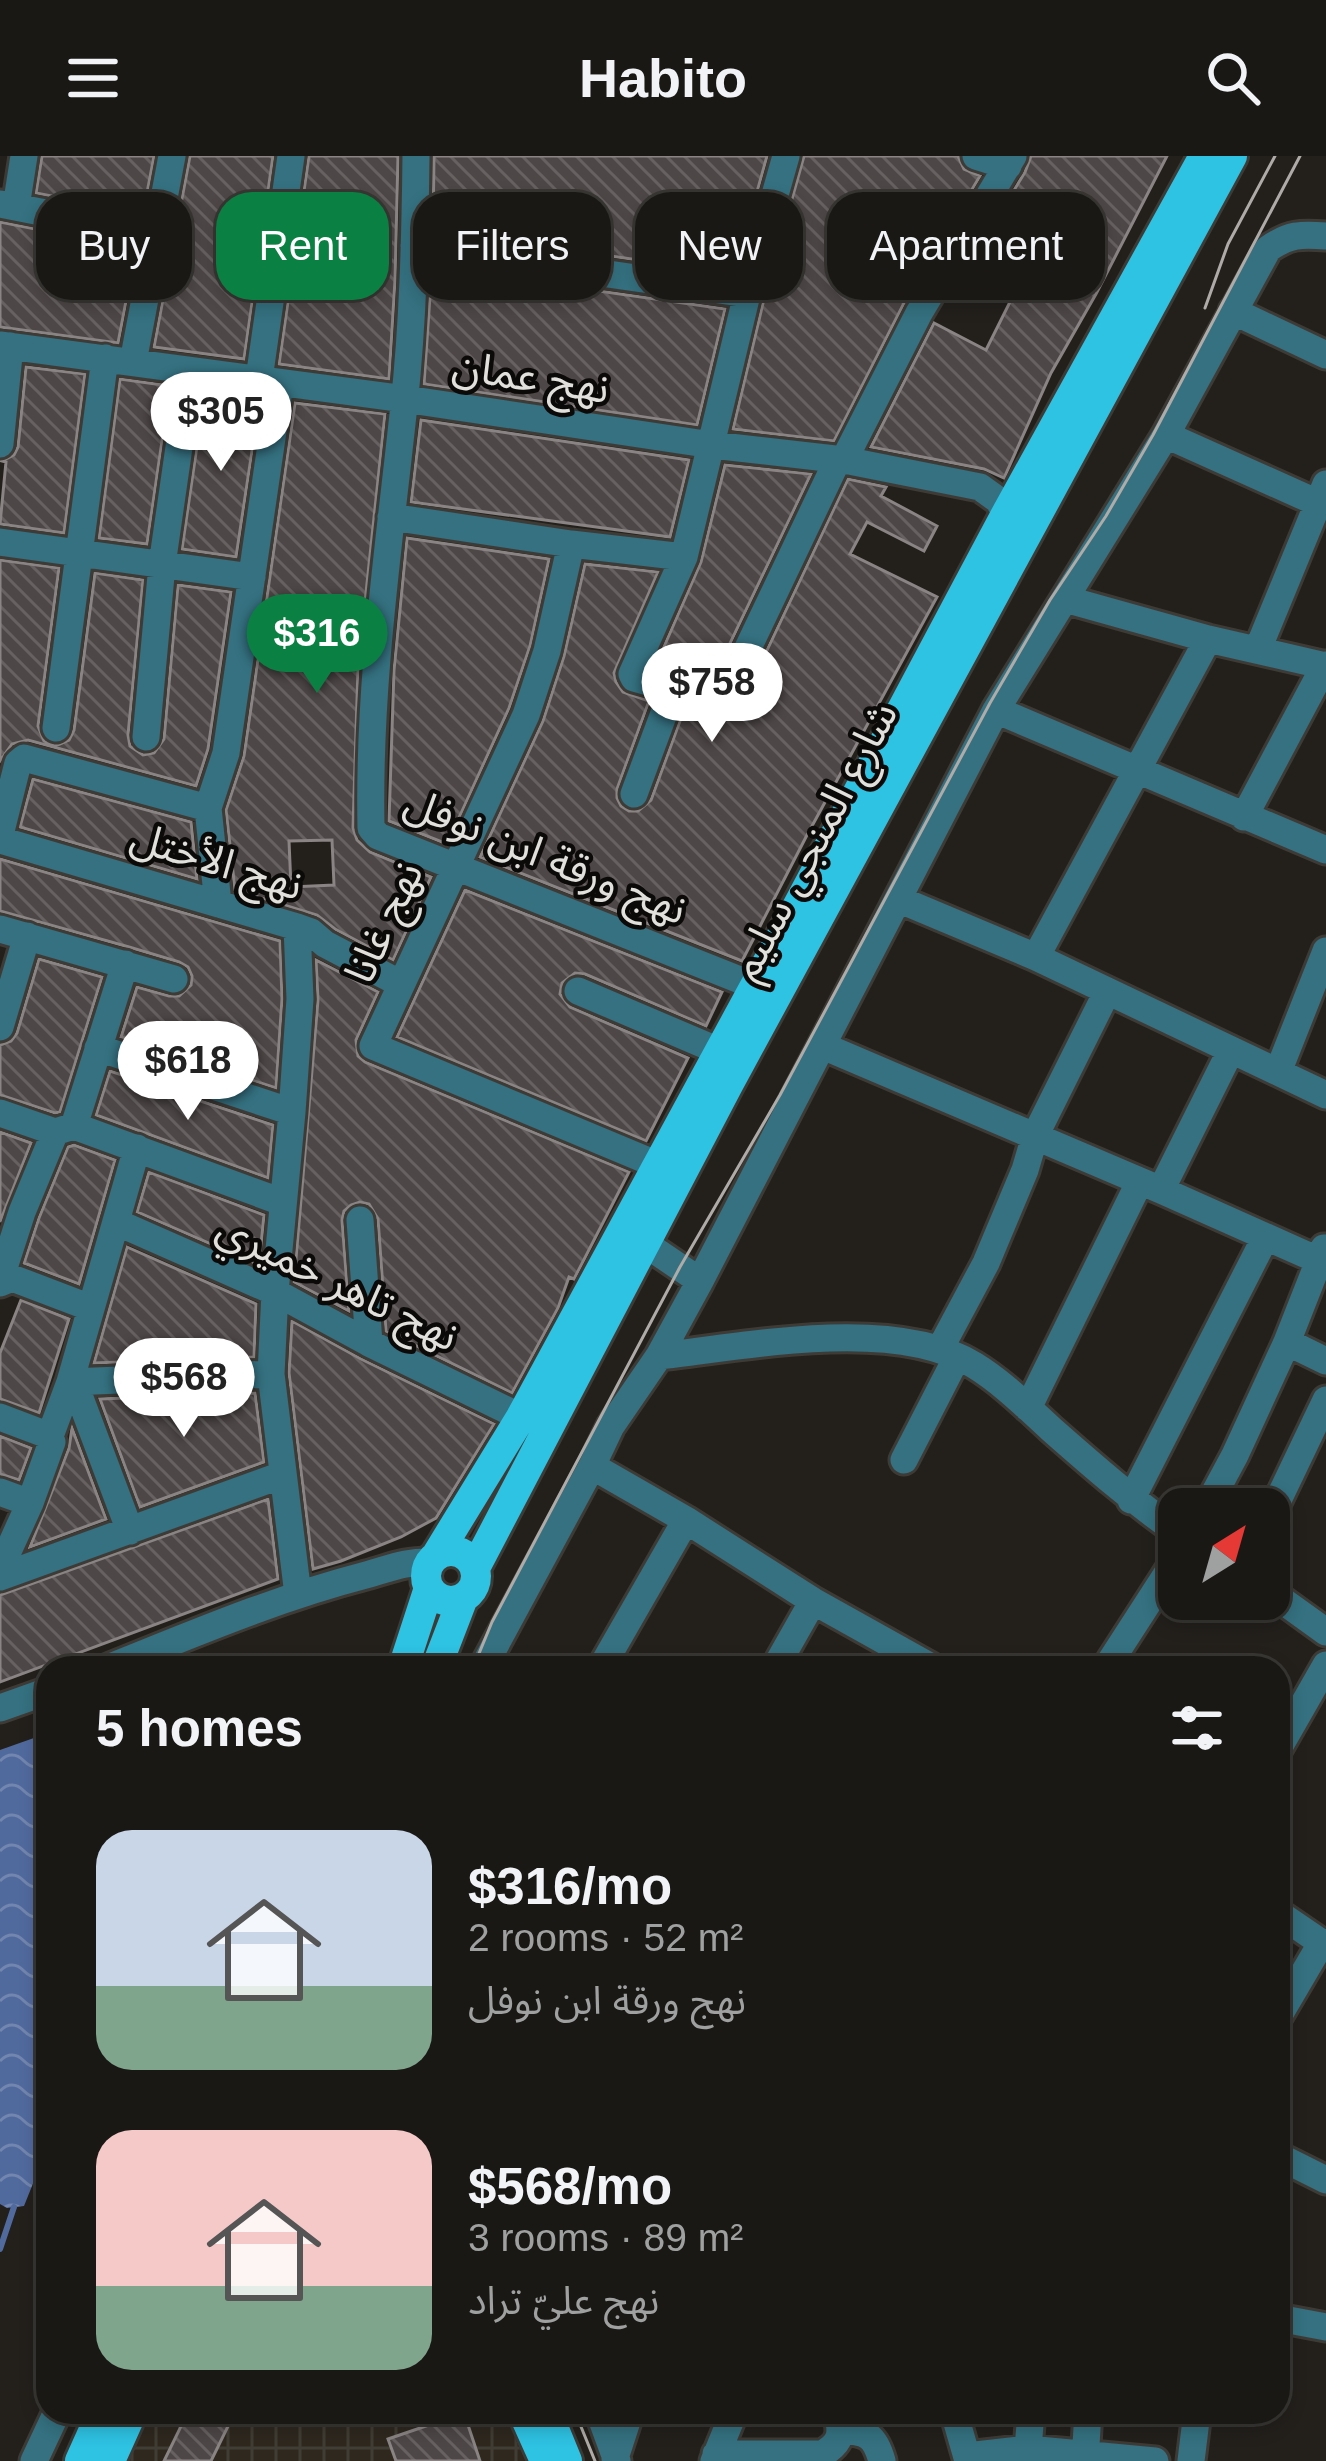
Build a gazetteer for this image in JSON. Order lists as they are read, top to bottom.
{
  "streets": {
    "main road": ["شارع المنجي سليم"],
    "street": [
      "نهج عمان",
      "نهج ورقة ابن نوفل",
      "نهج الأختل",
      "نهج غانا",
      "نهج تاهر خميري"
    ]
  },
  "crossings": [
    ["نهج عمان", "شارع المنجي سليم"],
    ["نهج عمان", "نهج ورقة ابن نوفل"],
    ["شارع المنجي سليم", "نهج ورقة ابن نوفل"],
    ["شارع المنجي سليم", "نهج غانا"],
    ["شارع المنجي سليم", "نهج تاهر خميري"],
    ["نهج ورقة ابن نوفل", "نهج غانا"],
    ["نهج الأختل", "نهج غانا"]
  ],
  "north": "top right",
  "page": {
    "header": "Habito",
    "chip": [
      "Buy",
      "Rent",
      "Filters",
      "New",
      "Apartment"
    ],
    "price": [
      "$305",
      "$316",
      "$758",
      "$618",
      "$568"
    ],
    "heading": "5 homes",
    "list": [
      {
        "name": "$316/mo",
        "note": "2 rooms · 52 m² · نهج ورقة ابن نوفل"
      },
      {
        "name": "$568/mo",
        "note": "3 rooms · 89 m² · نهج عليّ تراد"
      }
    ]
  }
}
